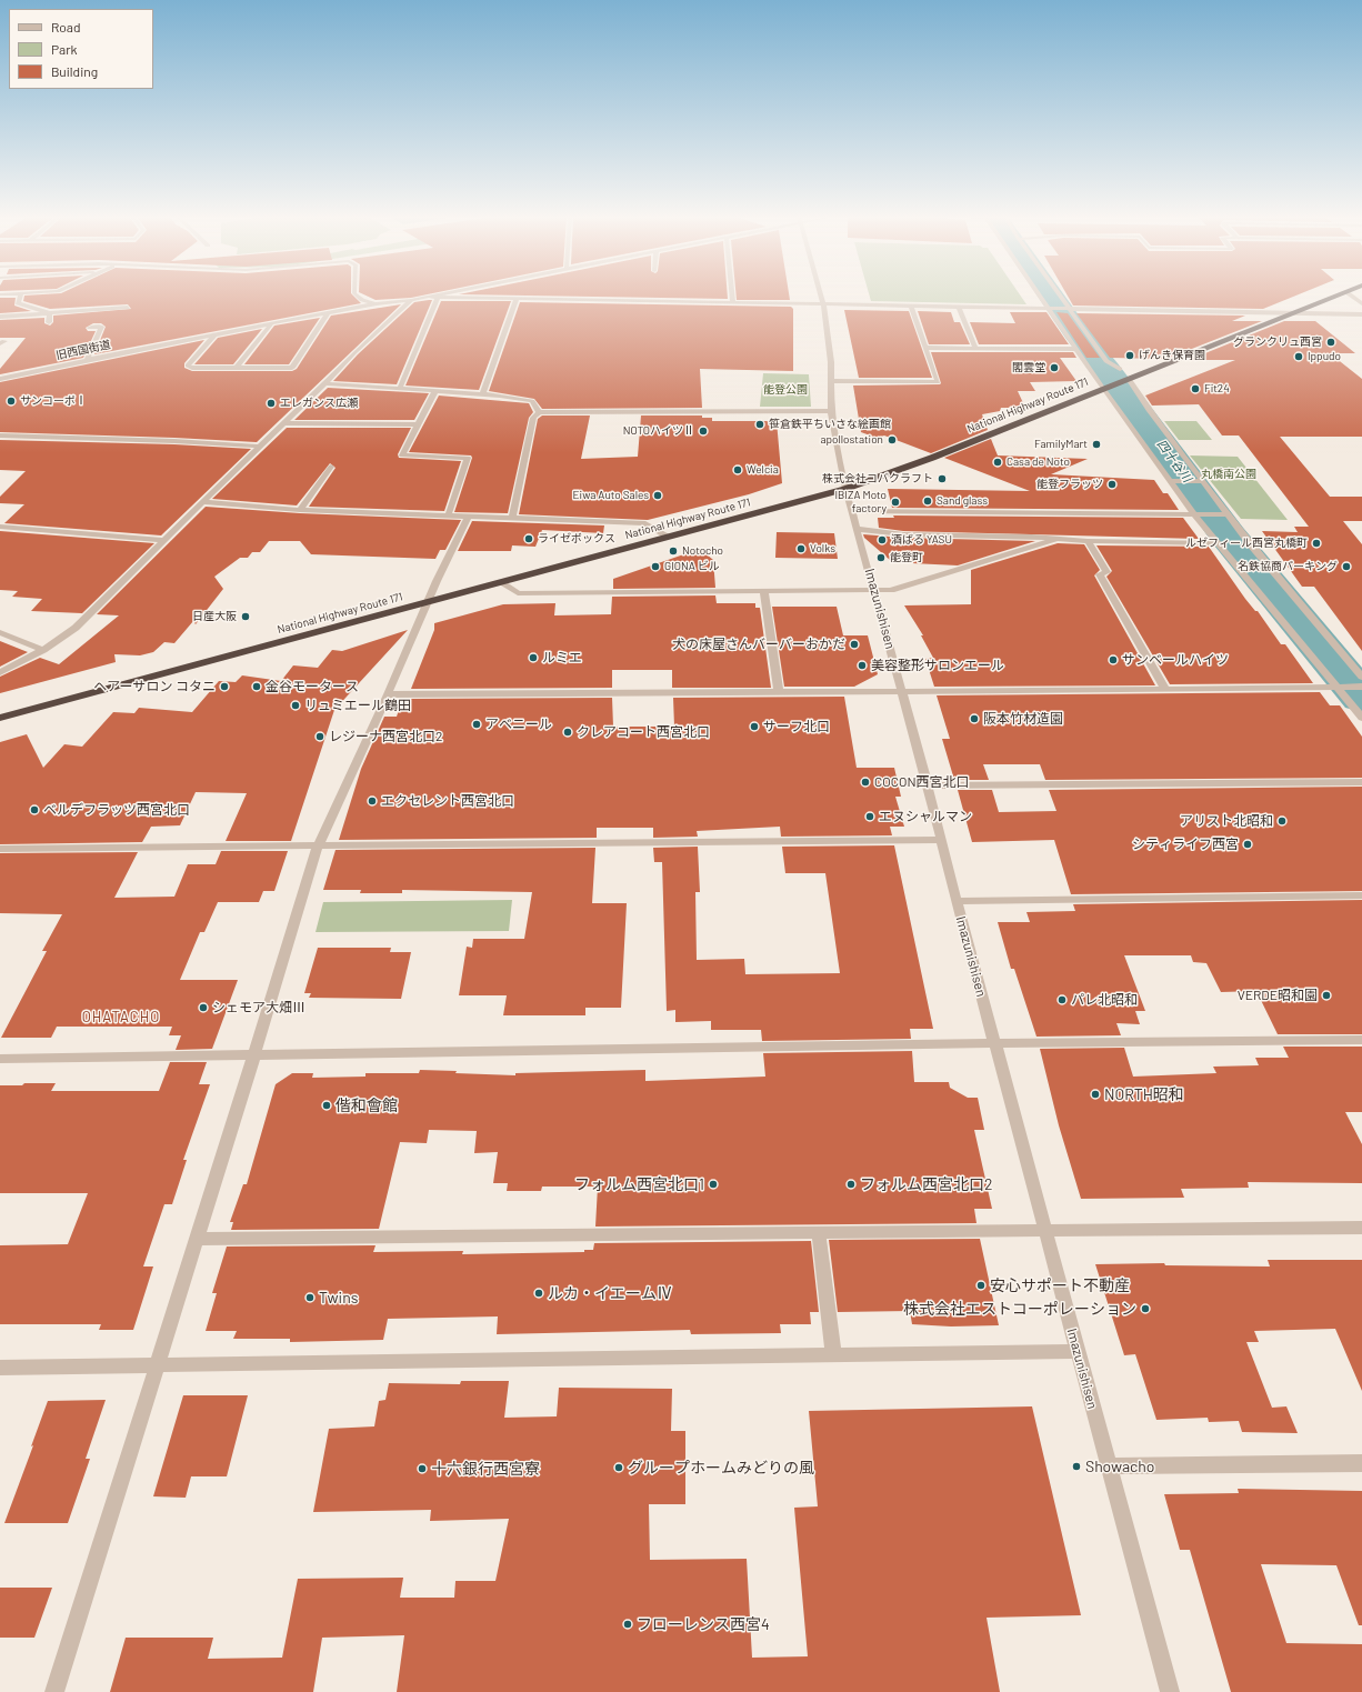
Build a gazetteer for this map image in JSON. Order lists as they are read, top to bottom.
{
  "streets": {
    "highway": ["National Highway Route 171"],
    "street": ["旧西国街道", "Imazunishisen"]
  },
  "crossings": [
    ["National Highway Route 171", "Imazunishisen"]
  ],
  "districts": ["OHATACHO"],
  "water": ["四十谷川"],
  "parks": ["能登公園", "丸橋南公園"],
  "places": [
    "グランクリュ西宮",
    "げんき保育園",
    "Ippudo",
    "閣雲堂",
    "Fit24",
    "サンコーポⅠ",
    "エレガンス広瀬",
    "笹倉鉄平ちいさな絵画館",
    "NOTOハイツⅡ",
    "apollostation",
    "FamilyMart",
    "Casa de Noto",
    "Welcia",
    "株式会社コバクラフト",
    "能登フラッツ",
    "Eiwa Auto Sales",
    "Sand glass",
    "IBIZA Moto factory",
    "ライゼボックス",
    "酒ばる YASU",
    "ルゼフィール西宮丸橋町",
    "Volks",
    "Notocho",
    "能登町",
    "GIONA ビル",
    "名鉄協商パーキング",
    "日産大阪",
    "犬の床屋さんバーバーおかだ",
    "ルミエ",
    "サンベールハイツ",
    "美容整形サロンエール",
    "ヘアーサロン コタニ",
    "金谷モータース",
    "リュミエール鶴田",
    "阪本竹材造園",
    "アベニール",
    "サーフ北口",
    "クレアコート西宮北口",
    "レジーナ西宮北口2",
    "COCON西宮北口",
    "エクセレント西宮北口",
    "ベルデフラッツ西宮北口",
    "エヌシャルマン",
    "アリスト北昭和",
    "シティライフ西宮",
    "VERDE昭和園",
    "パレ北昭和",
    "シェモア大畑Ⅲ",
    "NORTH昭和",
    "偕和會館",
    "フォルム西宮北口1",
    "フォルム西宮北口2",
    "安心サポート不動産",
    "ルカ・イエームⅣ",
    "Twins",
    "株式会社エストコーポレーション",
    "Showacho",
    "グループホームみどりの風",
    "十六銀行西宮寮",
    "フローレンス西宮4"
  ],
  "legend": ["Road", "Park", "Building"]
}
